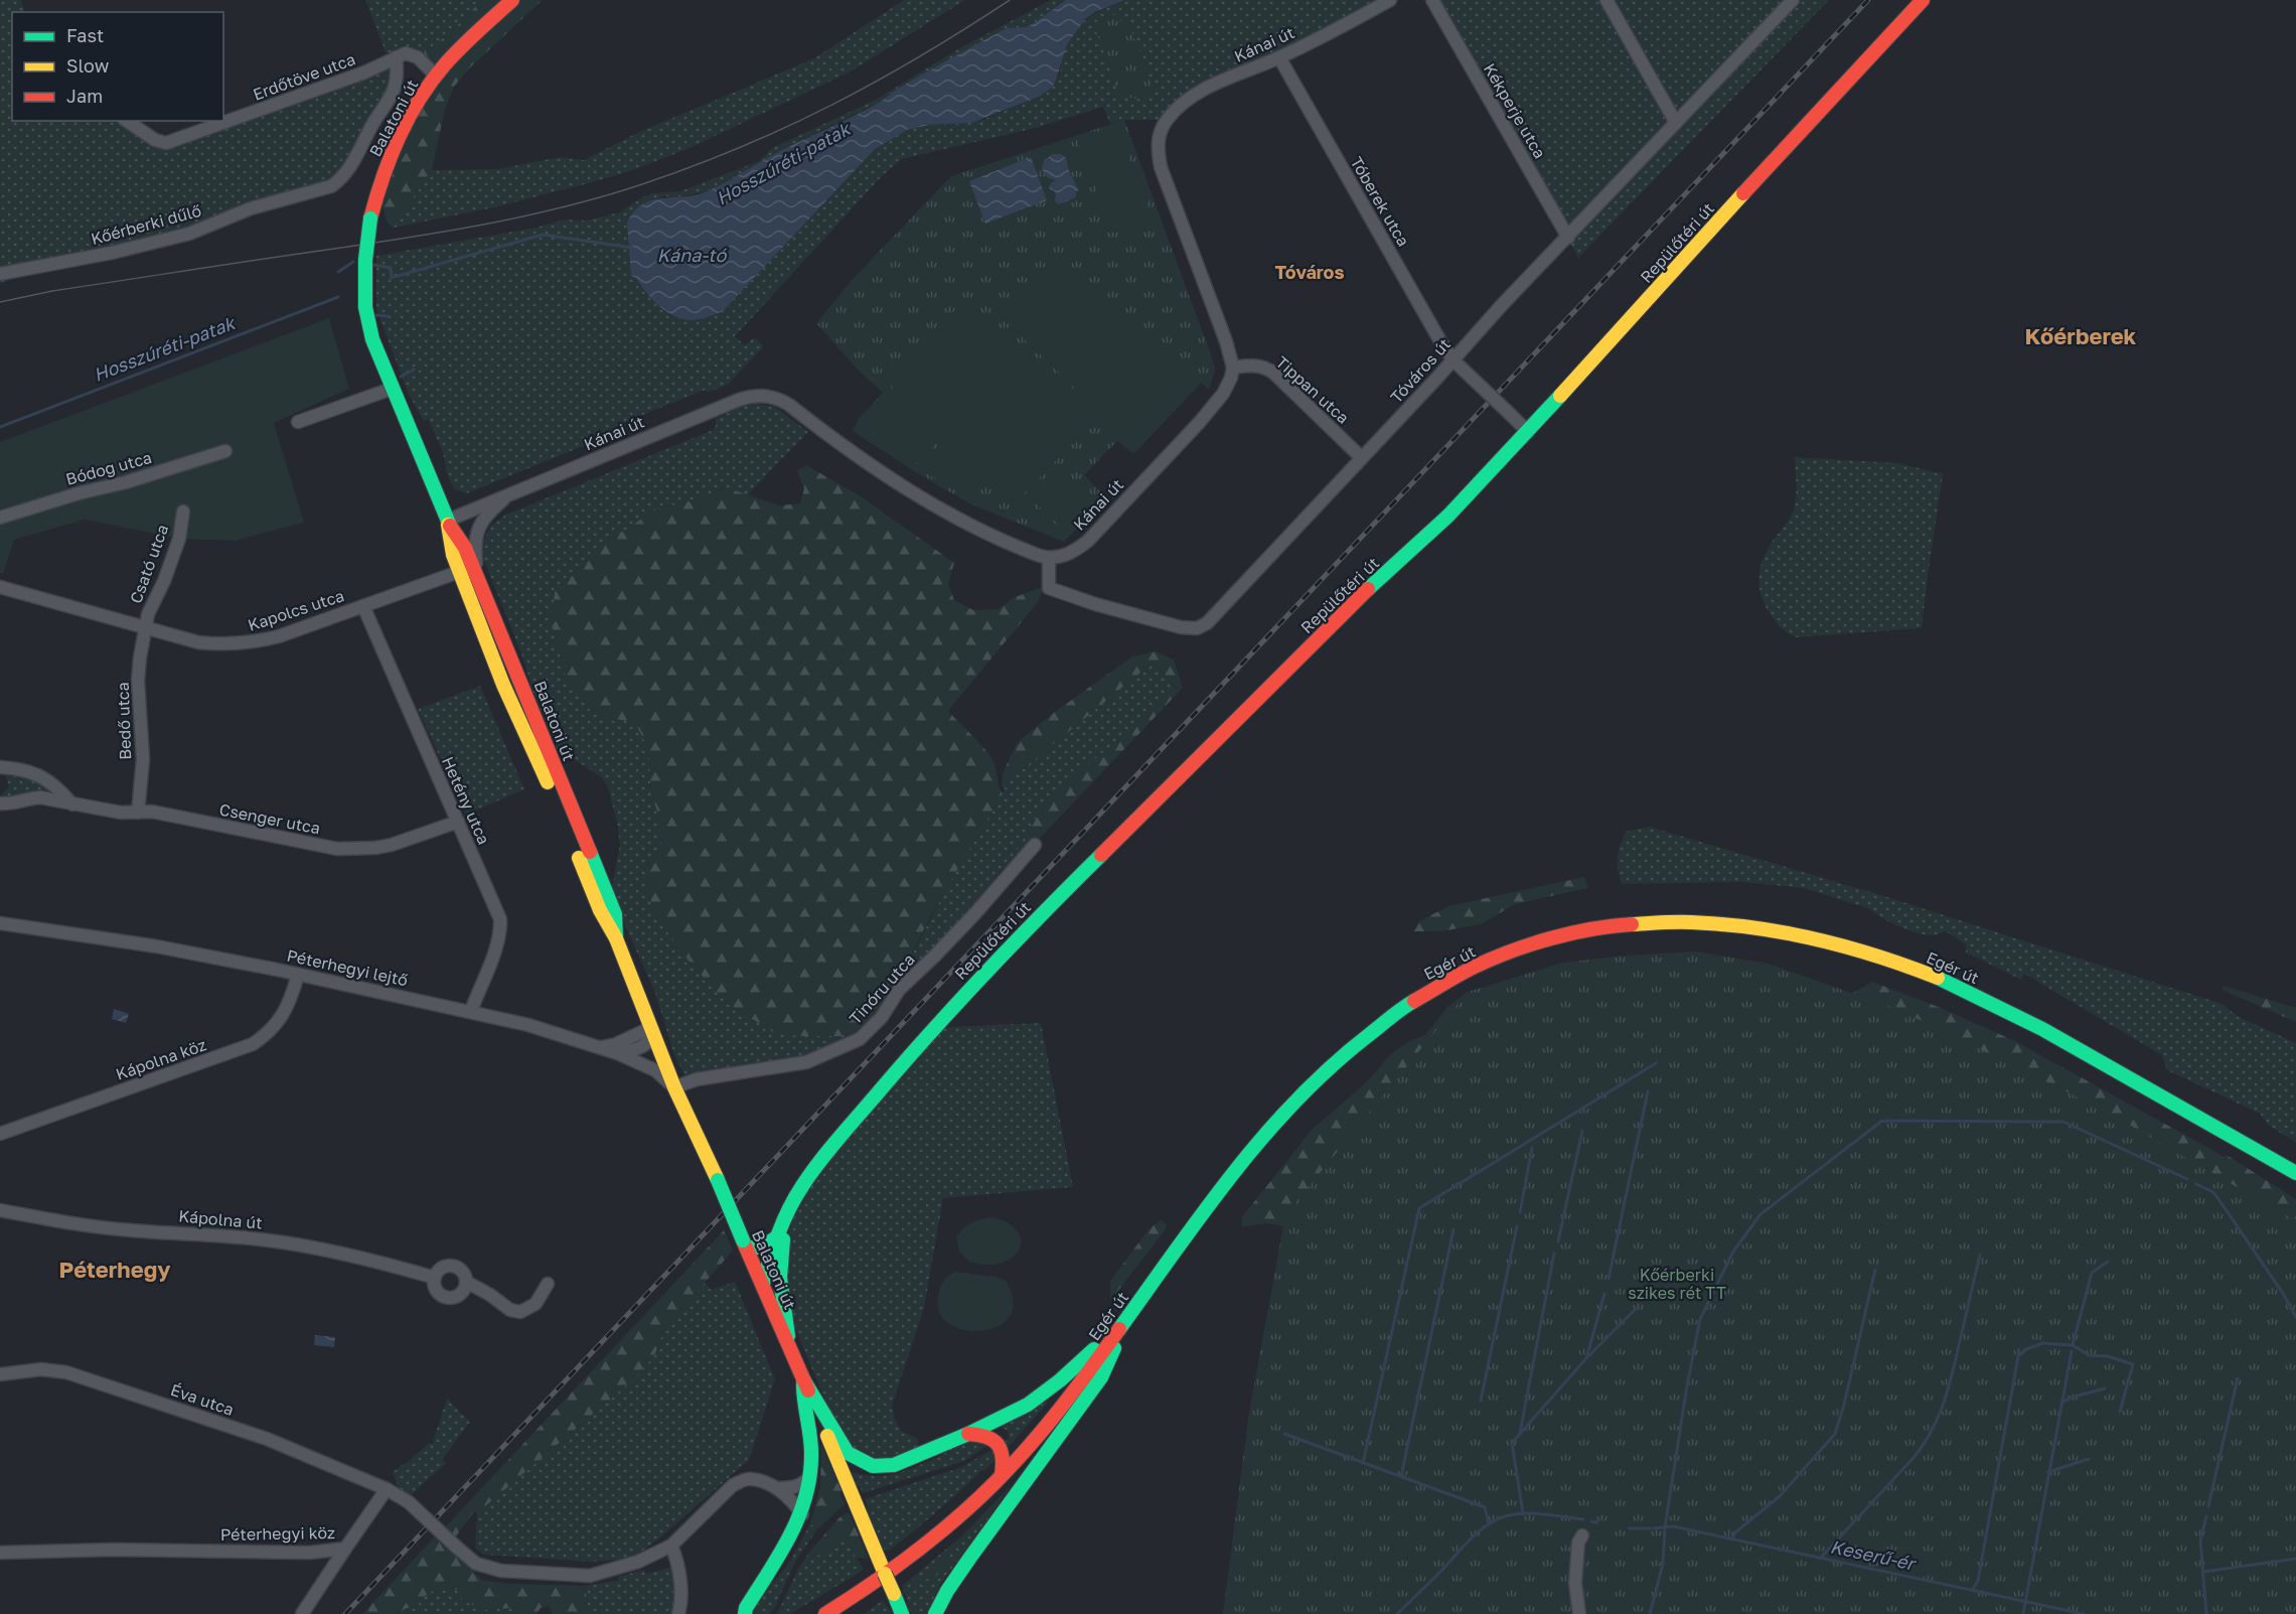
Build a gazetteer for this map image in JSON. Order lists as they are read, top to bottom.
{
  "streets": {
    "main road": ["Balatoni út", "Repülőtéri út", "Egér út"],
    "street": [
      "Kánai út",
      "Erdőtöve utca",
      "Kékperje utca",
      "Tóberek utca",
      "Kőérberki dűlő",
      "Tóváros út",
      "Tippan utca",
      "Bódog utca",
      "Csató utca",
      "Kapolcs utca",
      "Bedő utca",
      "Hetény utca",
      "Csenger utca",
      "Péterhegyi lejtő",
      "Tinóru utca",
      "Kápolna köz",
      "Kápolna út",
      "Éva utca",
      "Péterhegyi köz"
    ]
  },
  "crossings": [
    ["Kánai út", "Balatoni út"],
    ["Kánai út", "Tóberek utca"],
    ["Kánai út", "Tóváros út"],
    ["Kánai út", "Tippan utca"],
    ["Erdőtöve utca", "Kőérberki dűlő"],
    ["Kékperje utca", "Tóváros út"],
    ["Balatoni út", "Repülőtéri út"],
    ["Balatoni út", "Kapolcs utca"],
    ["Balatoni út", "Péterhegyi lejtő"],
    ["Balatoni út", "Tinóru utca"],
    ["Tóberek utca", "Repülőtéri út"],
    ["Tóberek utca", "Tóváros út"],
    ["Tóváros út", "Tippan utca"],
    ["Csató utca", "Kapolcs utca"],
    ["Csató utca", "Bedő utca"],
    ["Kapolcs utca", "Bedő utca"],
    ["Kapolcs utca", "Hetény utca"],
    ["Bedő utca", "Csenger utca"],
    ["Hetény utca", "Csenger utca"],
    ["Hetény utca", "Péterhegyi lejtő"],
    ["Péterhegyi lejtő", "Tinóru utca"],
    ["Péterhegyi lejtő", "Kápolna köz"],
    ["Éva utca", "Péterhegyi köz"]
  ],
  "districts": ["Tóváros", "Kőérberek", "Péterhegy"],
  "water": ["Hosszúréti-patak", "Kána-tó", "Keserű-ér"],
  "parks": ["Kőérberki szikes rét TT"],
  "legend": ["Fast", "Slow", "Jam"]
}
